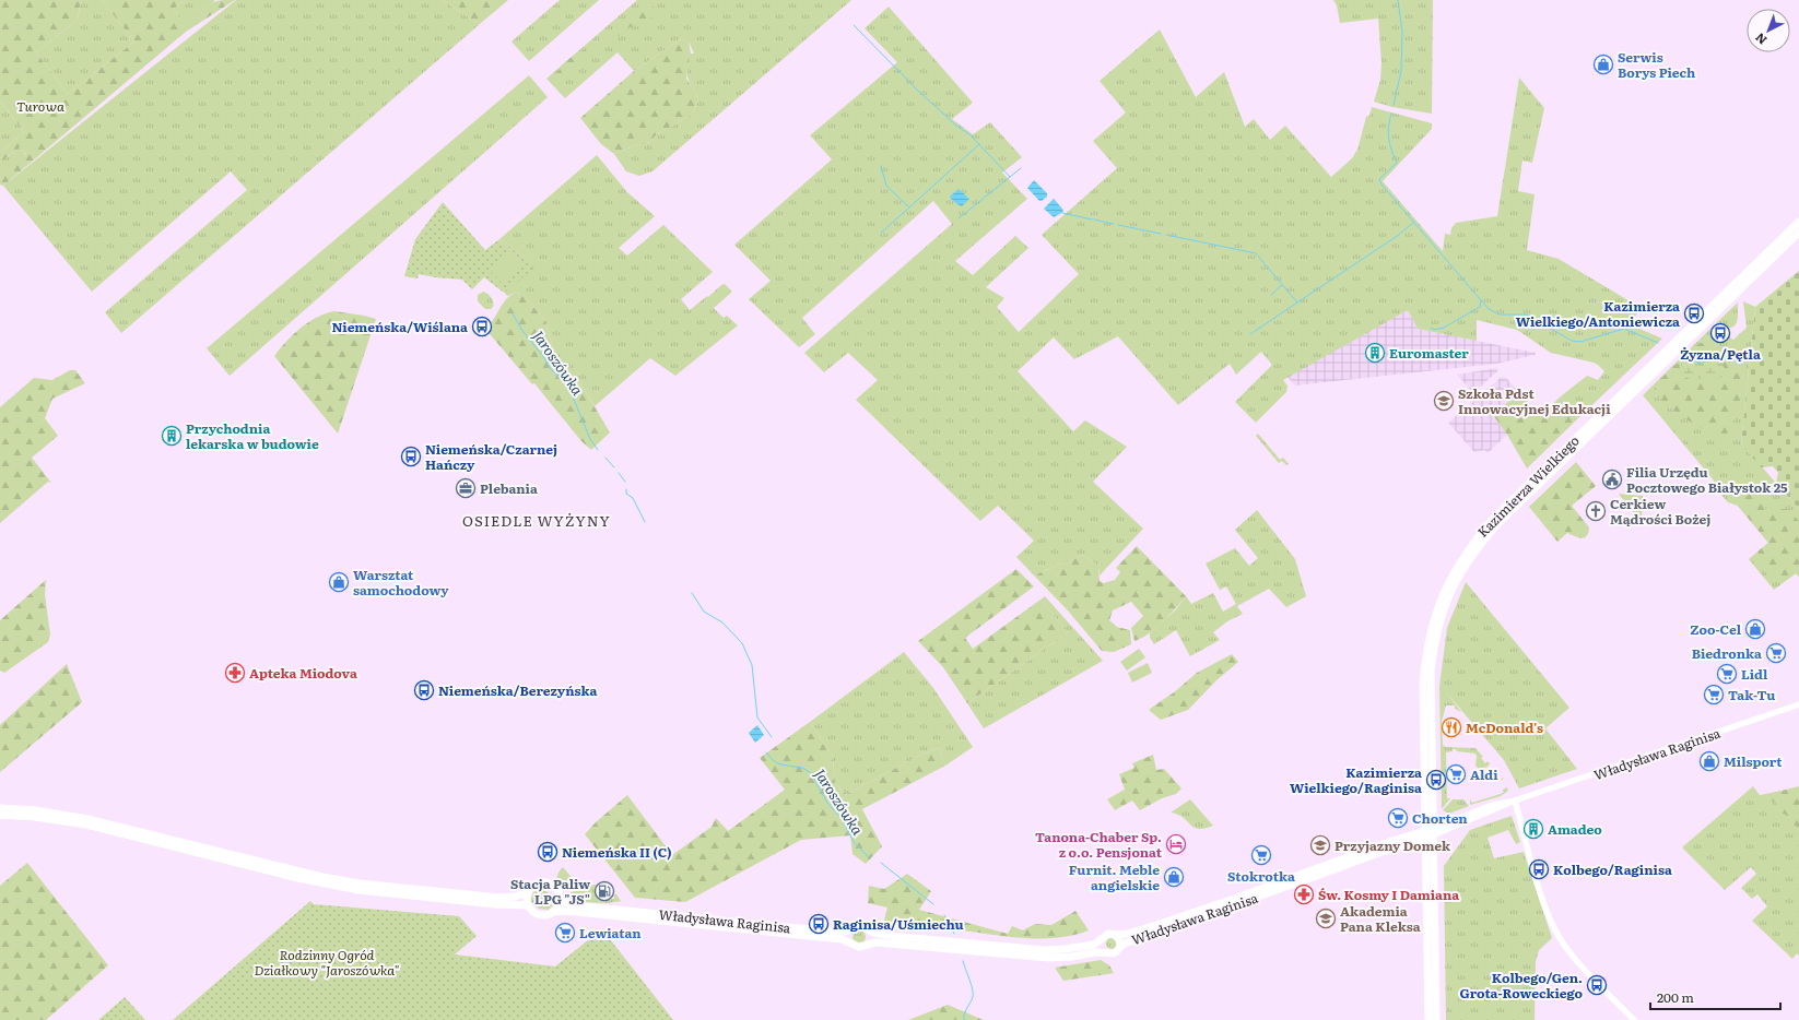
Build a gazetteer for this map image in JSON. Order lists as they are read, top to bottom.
{
  "streets": {
    "main road": ["Kazimierza Wielkiego", "Władysława Raginisa"]
  },
  "crossings": [
    ["Kazimierza Wielkiego", "Władysława Raginisa"]
  ],
  "districts": ["OSIEDLE WYŻYNY"],
  "water": ["Jaroszówka"],
  "parks": ["Turowa", "Rodzinny Ogród Działkowy \"Jaroszówka\""],
  "places": {
    "shop": [
      "Serwis Borys Piech",
      "Warsztat samochodowy",
      "Zoo-Cel",
      "Milsport",
      "Furnit. Meble angielskie"
    ],
    "bus stop": [
      "Kazimierza Wielkiego/Antoniewicza",
      "Niemeńska/Wiślana",
      "Żyzna/Pętla",
      "Niemeńska/Czarnej Hańczy",
      "Niemeńska/Berezyńska",
      "Kazimierza Wielkiego/Raginisa",
      "Niemeńska II (C)",
      "Kolbego/Raginisa",
      "Raginisa/Uśmiechu",
      "Kolbego/Gen. Grota-Roweckiego"
    ],
    "building": ["Euromaster", "Przychodnia lekarska w budowie", "Amadeo"],
    "school or university": ["Szkoła Pdst Innowacyjnej Edukacji", "Przyjazny Domek", "Akademia Pana Kleksa"],
    "public building": ["Filia Urzędu Pocztowego Białystok 25"],
    "office": ["Plebania"],
    "church": ["Cerkiew Mądrości Bożej"],
    "supermarket": [
      "Biedronka",
      "Lidl",
      "Tak-Tu",
      "Aldi",
      "Chorten",
      "Stokrotka",
      "Lewiatan"
    ],
    "pharmacy": ["Apteka Miodova", "Św. Kosmy I Damiana"],
    "restaurant": ["McDonald's"],
    "hotel": ["Tanona-Chaber Sp. z o.o. Pensjonat"],
    "fuel station": ["Stacja Paliw LPG \"JS\""]
  },
  "scale_bar": "200 m",
  "north": "bottom left"
}
